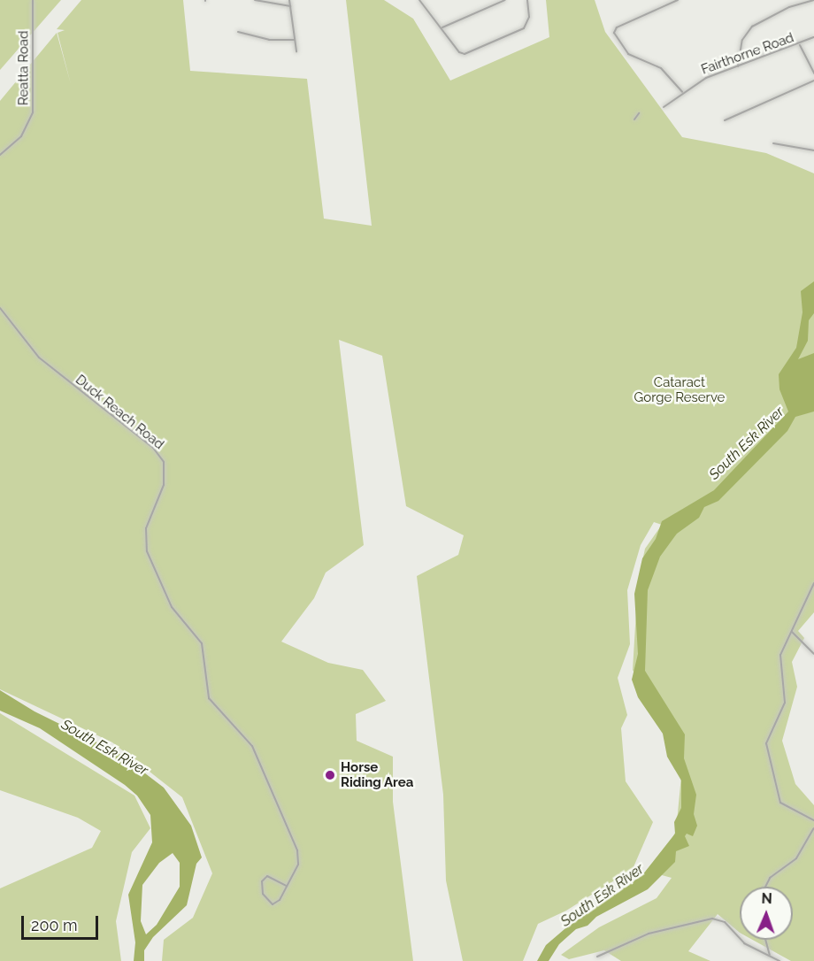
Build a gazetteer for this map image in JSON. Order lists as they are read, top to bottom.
{
  "streets": {
    "street": ["Fairthorne Road", "Reatta Road", "Duck Reach Road"]
  },
  "water": ["South Esk River"],
  "parks": ["Cataract Gorge Reserve"],
  "places": ["Horse Riding Area"],
  "scale_bar": "200 m",
  "north": "top"
}
